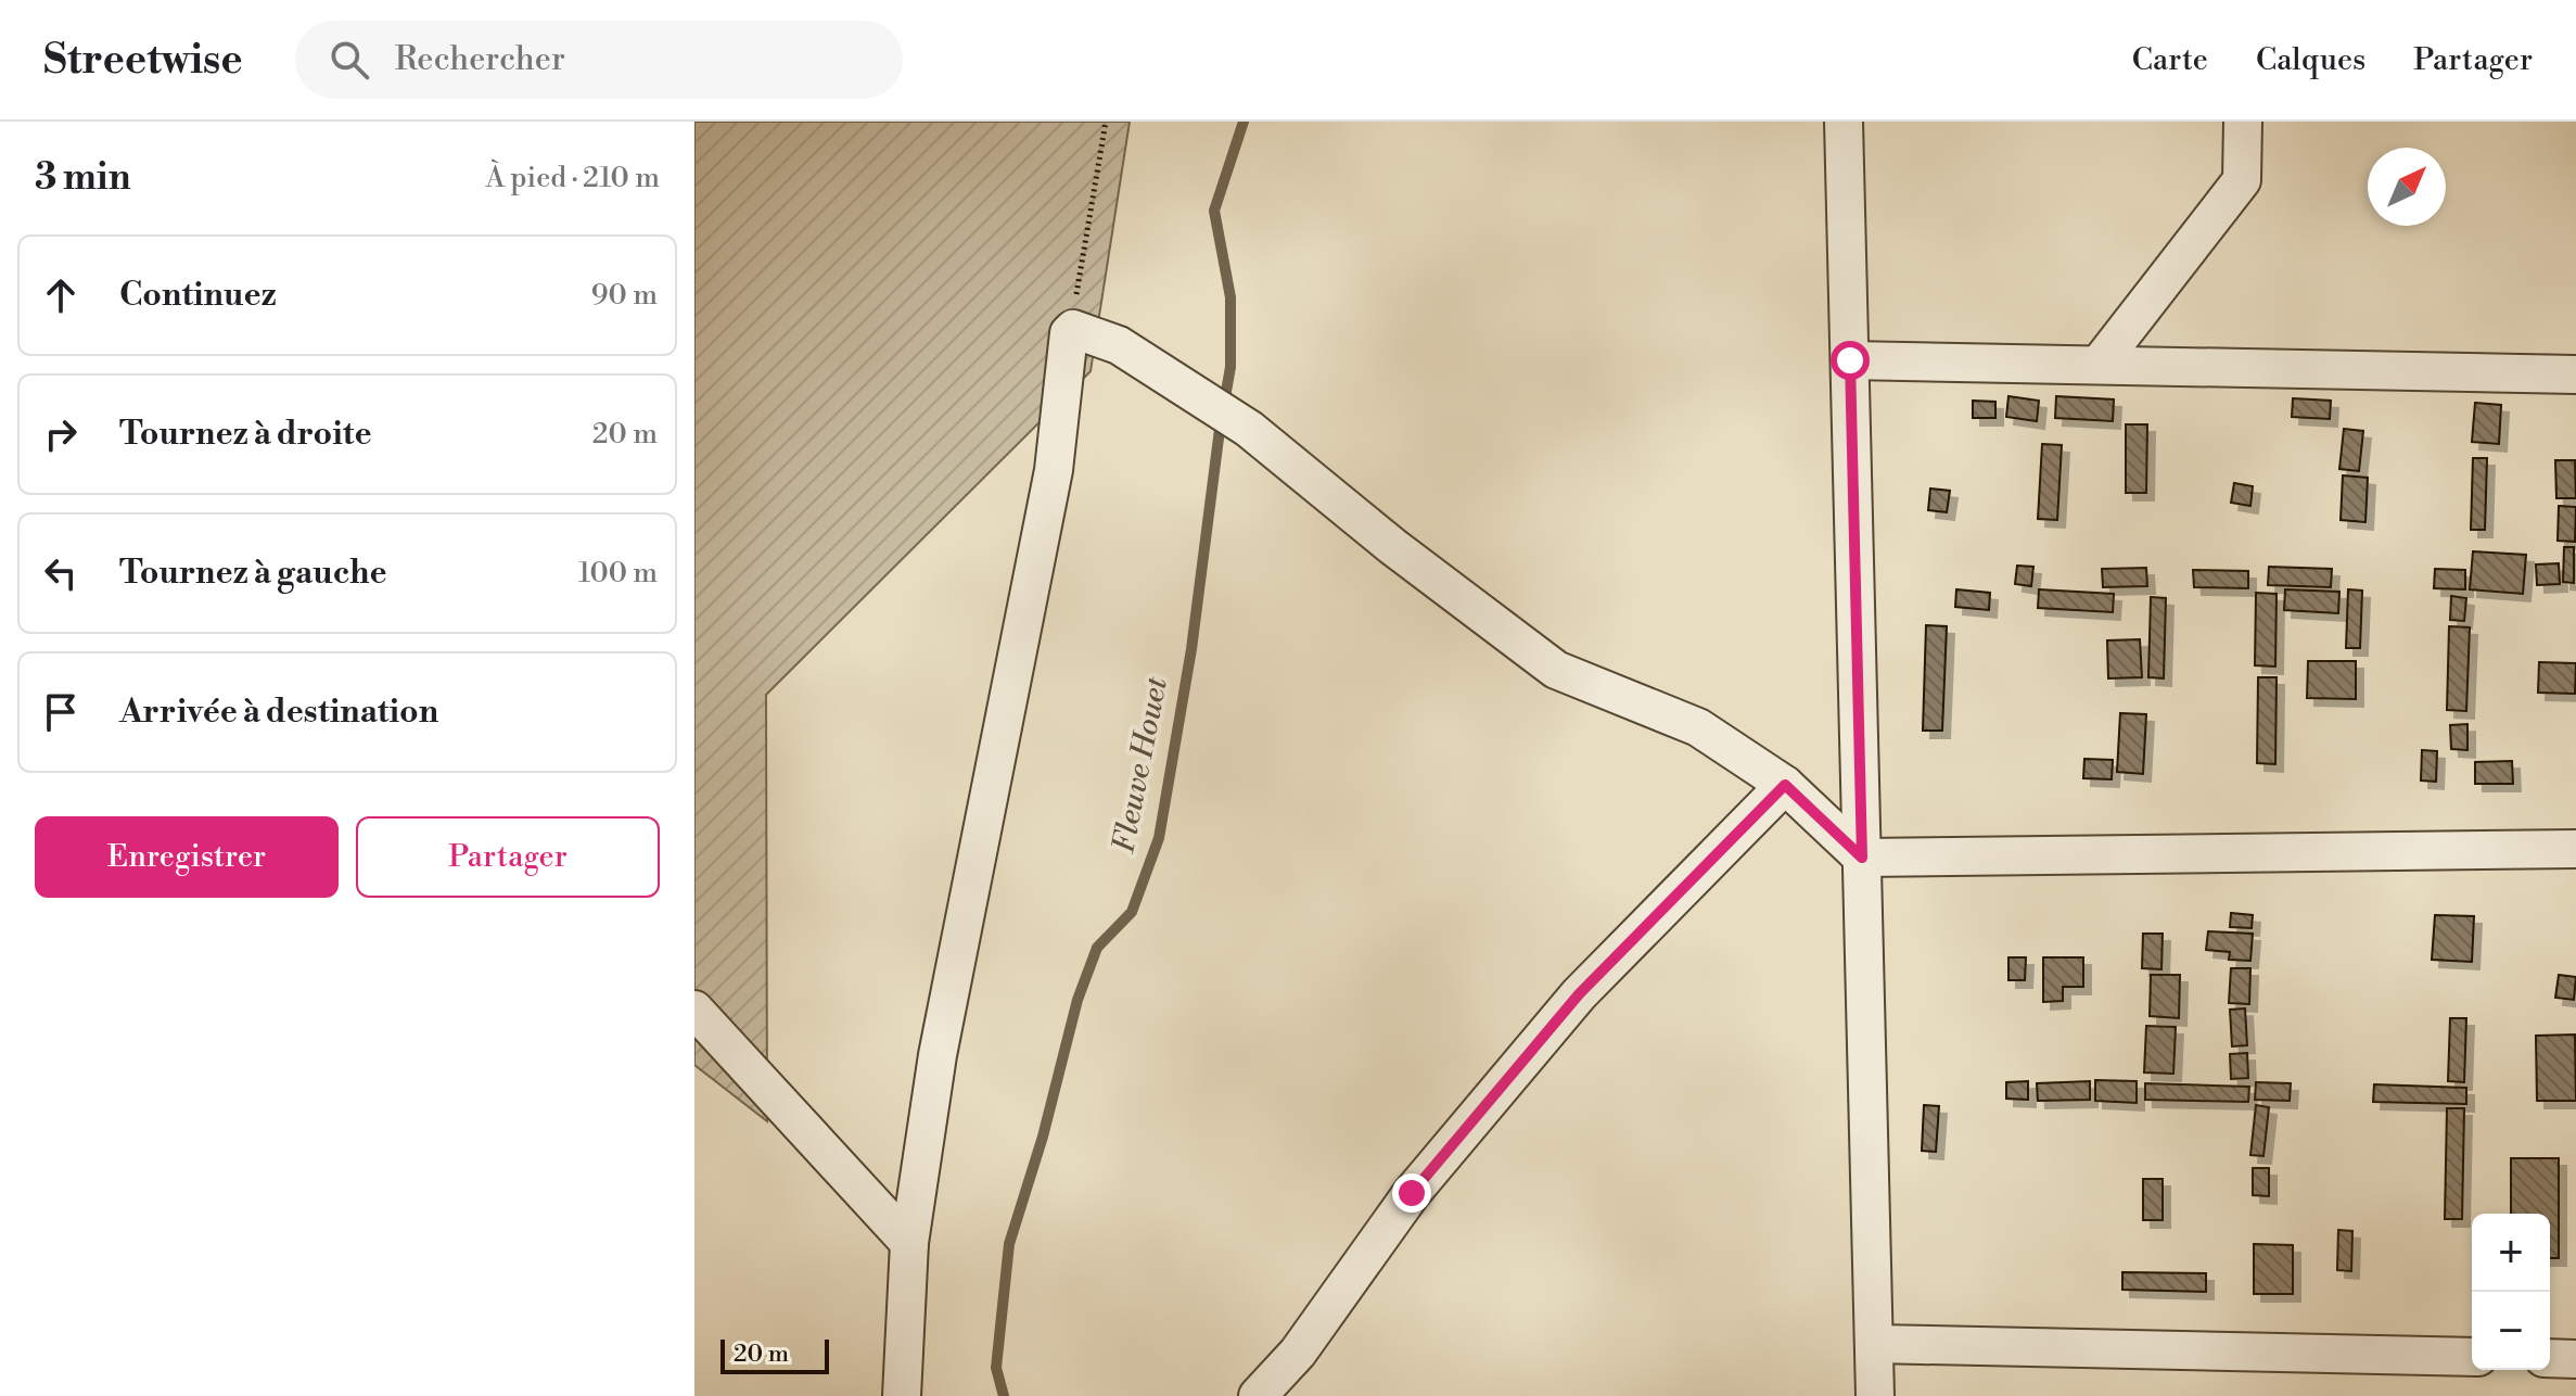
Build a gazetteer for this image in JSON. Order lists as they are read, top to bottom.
{
  "water": ["Fleuve Houet"],
  "scale_bar": "20 m",
  "north": "top right",
  "page": {
    "header": "Streetwise",
    "search": "Rechercher",
    "nav": ["Carte", "Calques", "Partager"],
    "heading": ["3 min", "À pied · 210 m"],
    "list": [
      ["Continuez", "90 m"],
      ["Tournez à droite", "20 m"],
      ["Tournez à gauche", "100 m"],
      "Arrivée à destination"
    ],
    "buttons": ["Enregistrer", "Partager"],
    "map_buttons": ["+", "−"],
    "scale": "20 m"
  }
}
